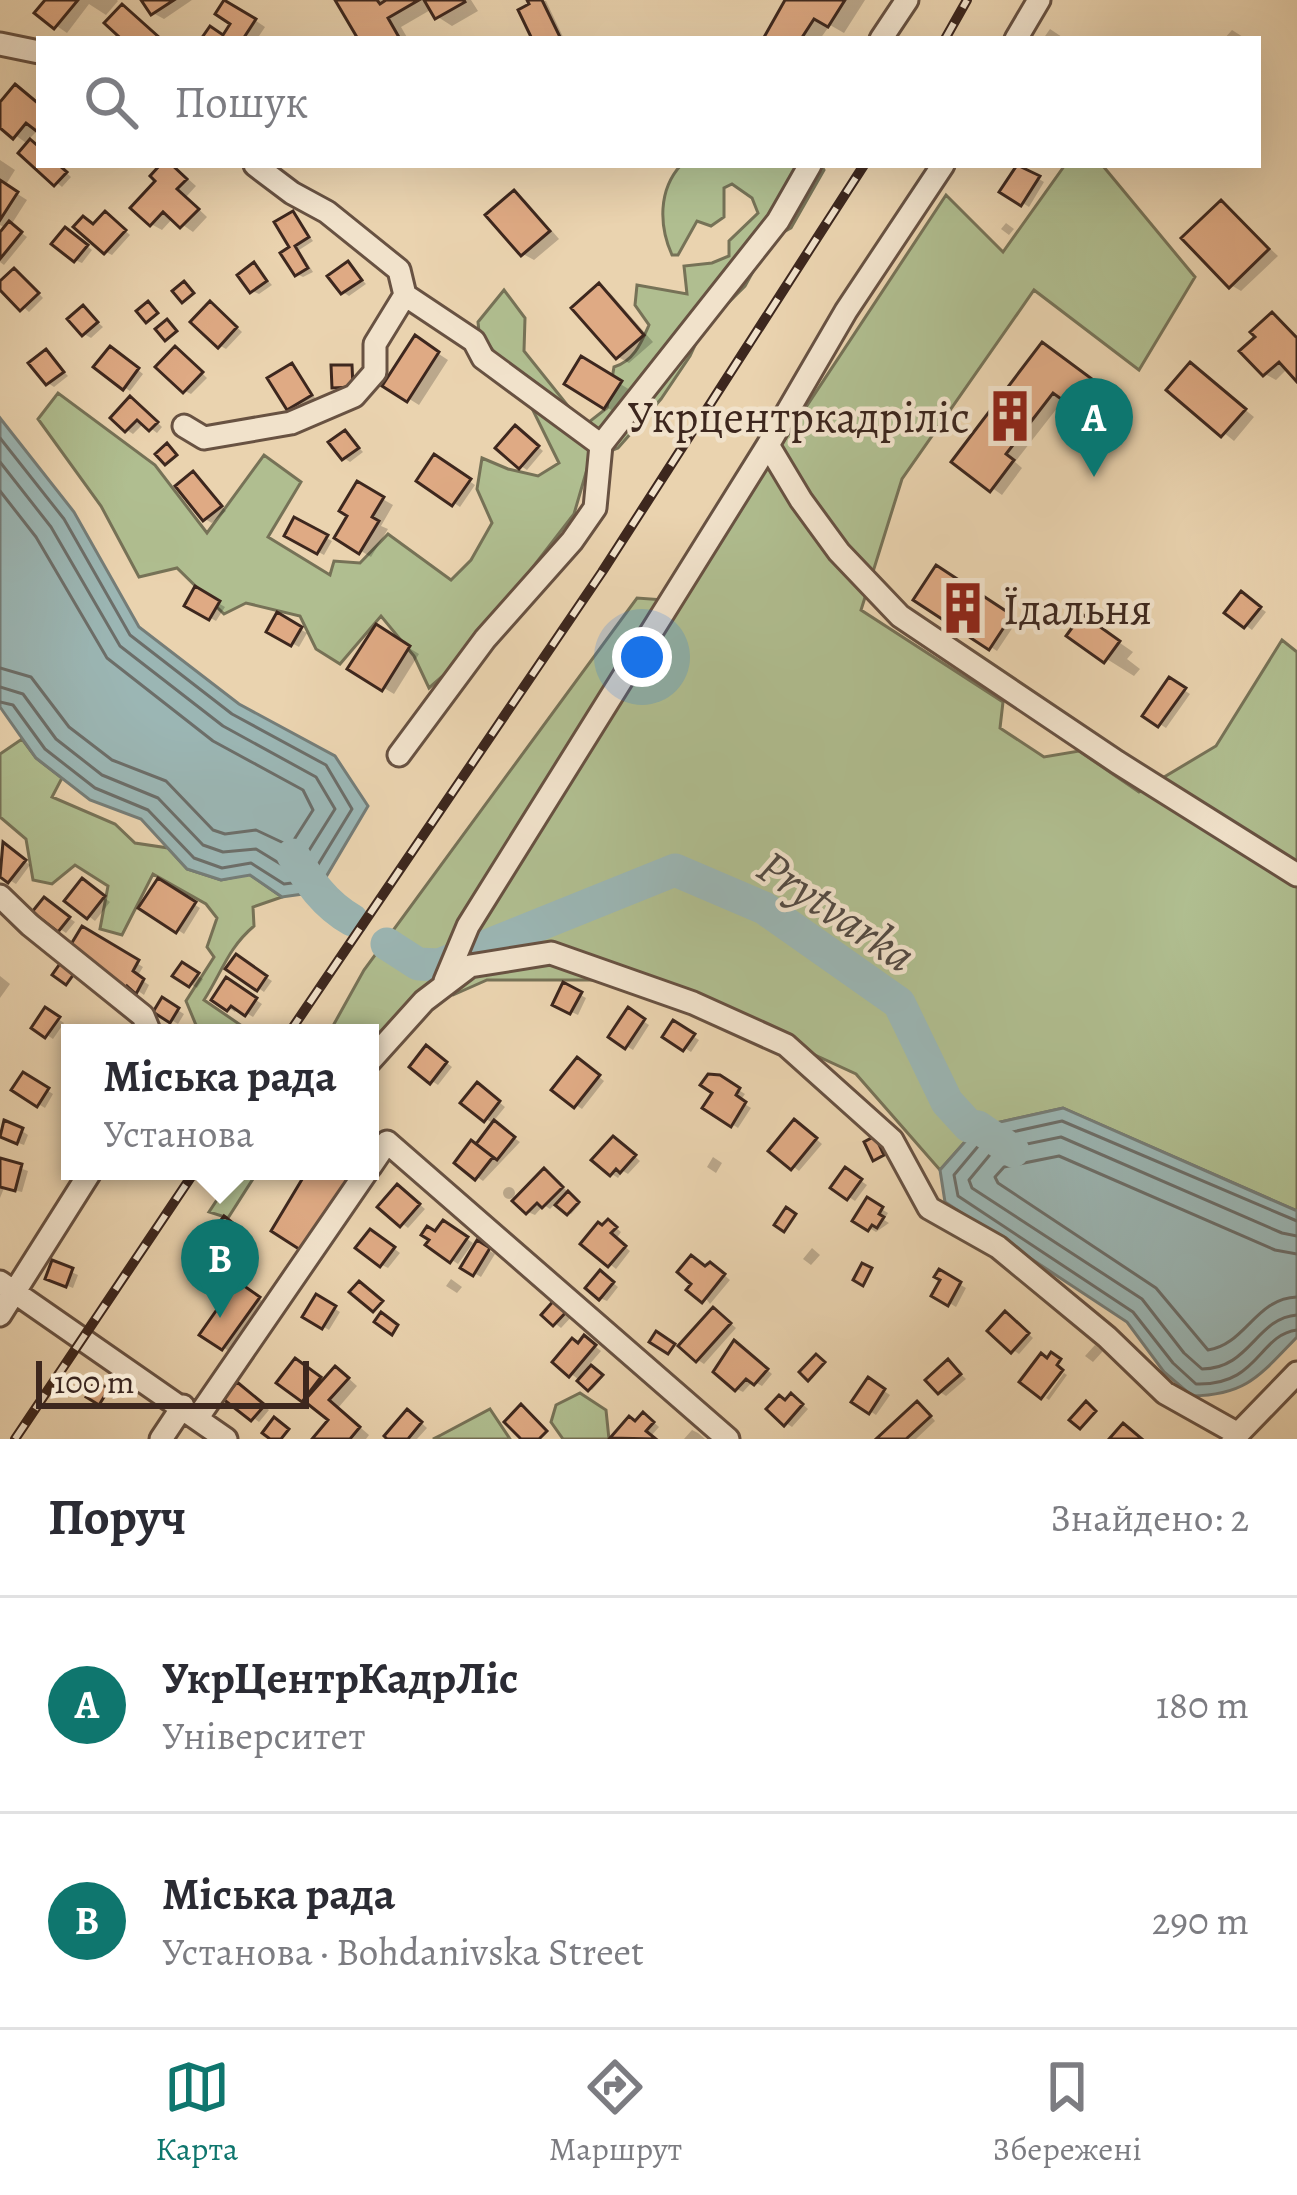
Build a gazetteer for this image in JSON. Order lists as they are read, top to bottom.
{
  "water": ["Prytvarka"],
  "places": {
    "building": ["Укрцентркадріліс", "Їдальня"]
  },
  "scale_bar": "100 m",
  "page": {
    "search": "Пошук",
    "pins": ["A", "B"],
    "popup": ["Міська рада", "Установа"],
    "scale": "100 m",
    "heading": ["Поруч", "Знайдено: 2"],
    "list": [
      {
        "mark": "A",
        "name": "УкрЦентрКадрЛіс",
        "note": "Університет",
        "value": "180 m"
      },
      {
        "mark": "B",
        "name": "Міська рада",
        "note": "Установа · Bohdanivska Street",
        "value": "290 m"
      }
    ],
    "nav": ["Карта", "Маршрут", "Збережені"]
  }
}
